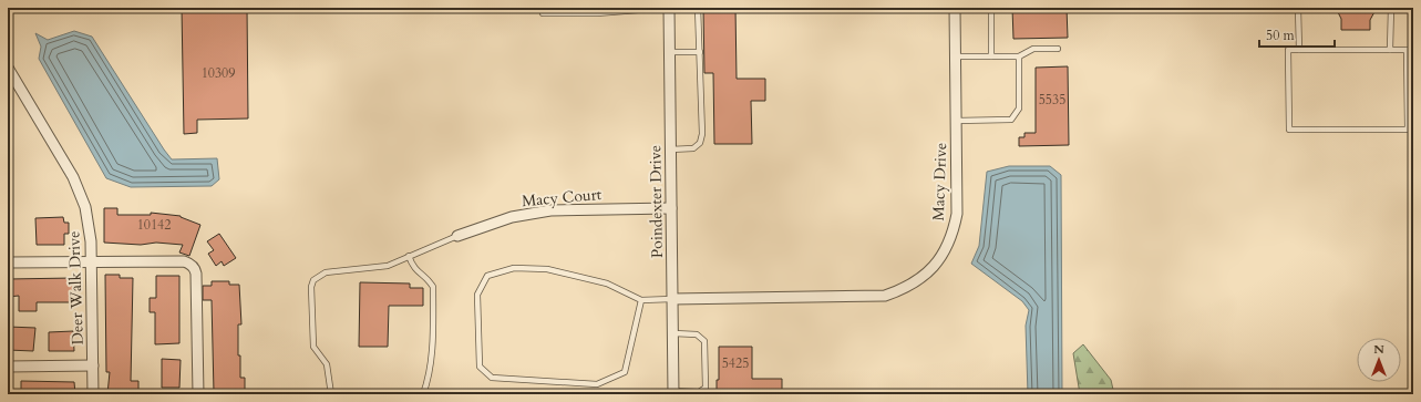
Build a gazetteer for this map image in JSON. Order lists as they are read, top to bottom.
{
  "streets": {
    "street": [
      "Macy Drive",
      "Macy Court",
      "Poindexter Drive",
      "Deer Walk Drive"
    ]
  },
  "crossings": [
    ["Macy Drive", "Poindexter Drive"],
    ["Macy Court", "Poindexter Drive"]
  ],
  "house_numbers": [
    "10309",
    "5535",
    "10142",
    "5425"
  ],
  "scale_bar": "50 m",
  "north": "top"
}
